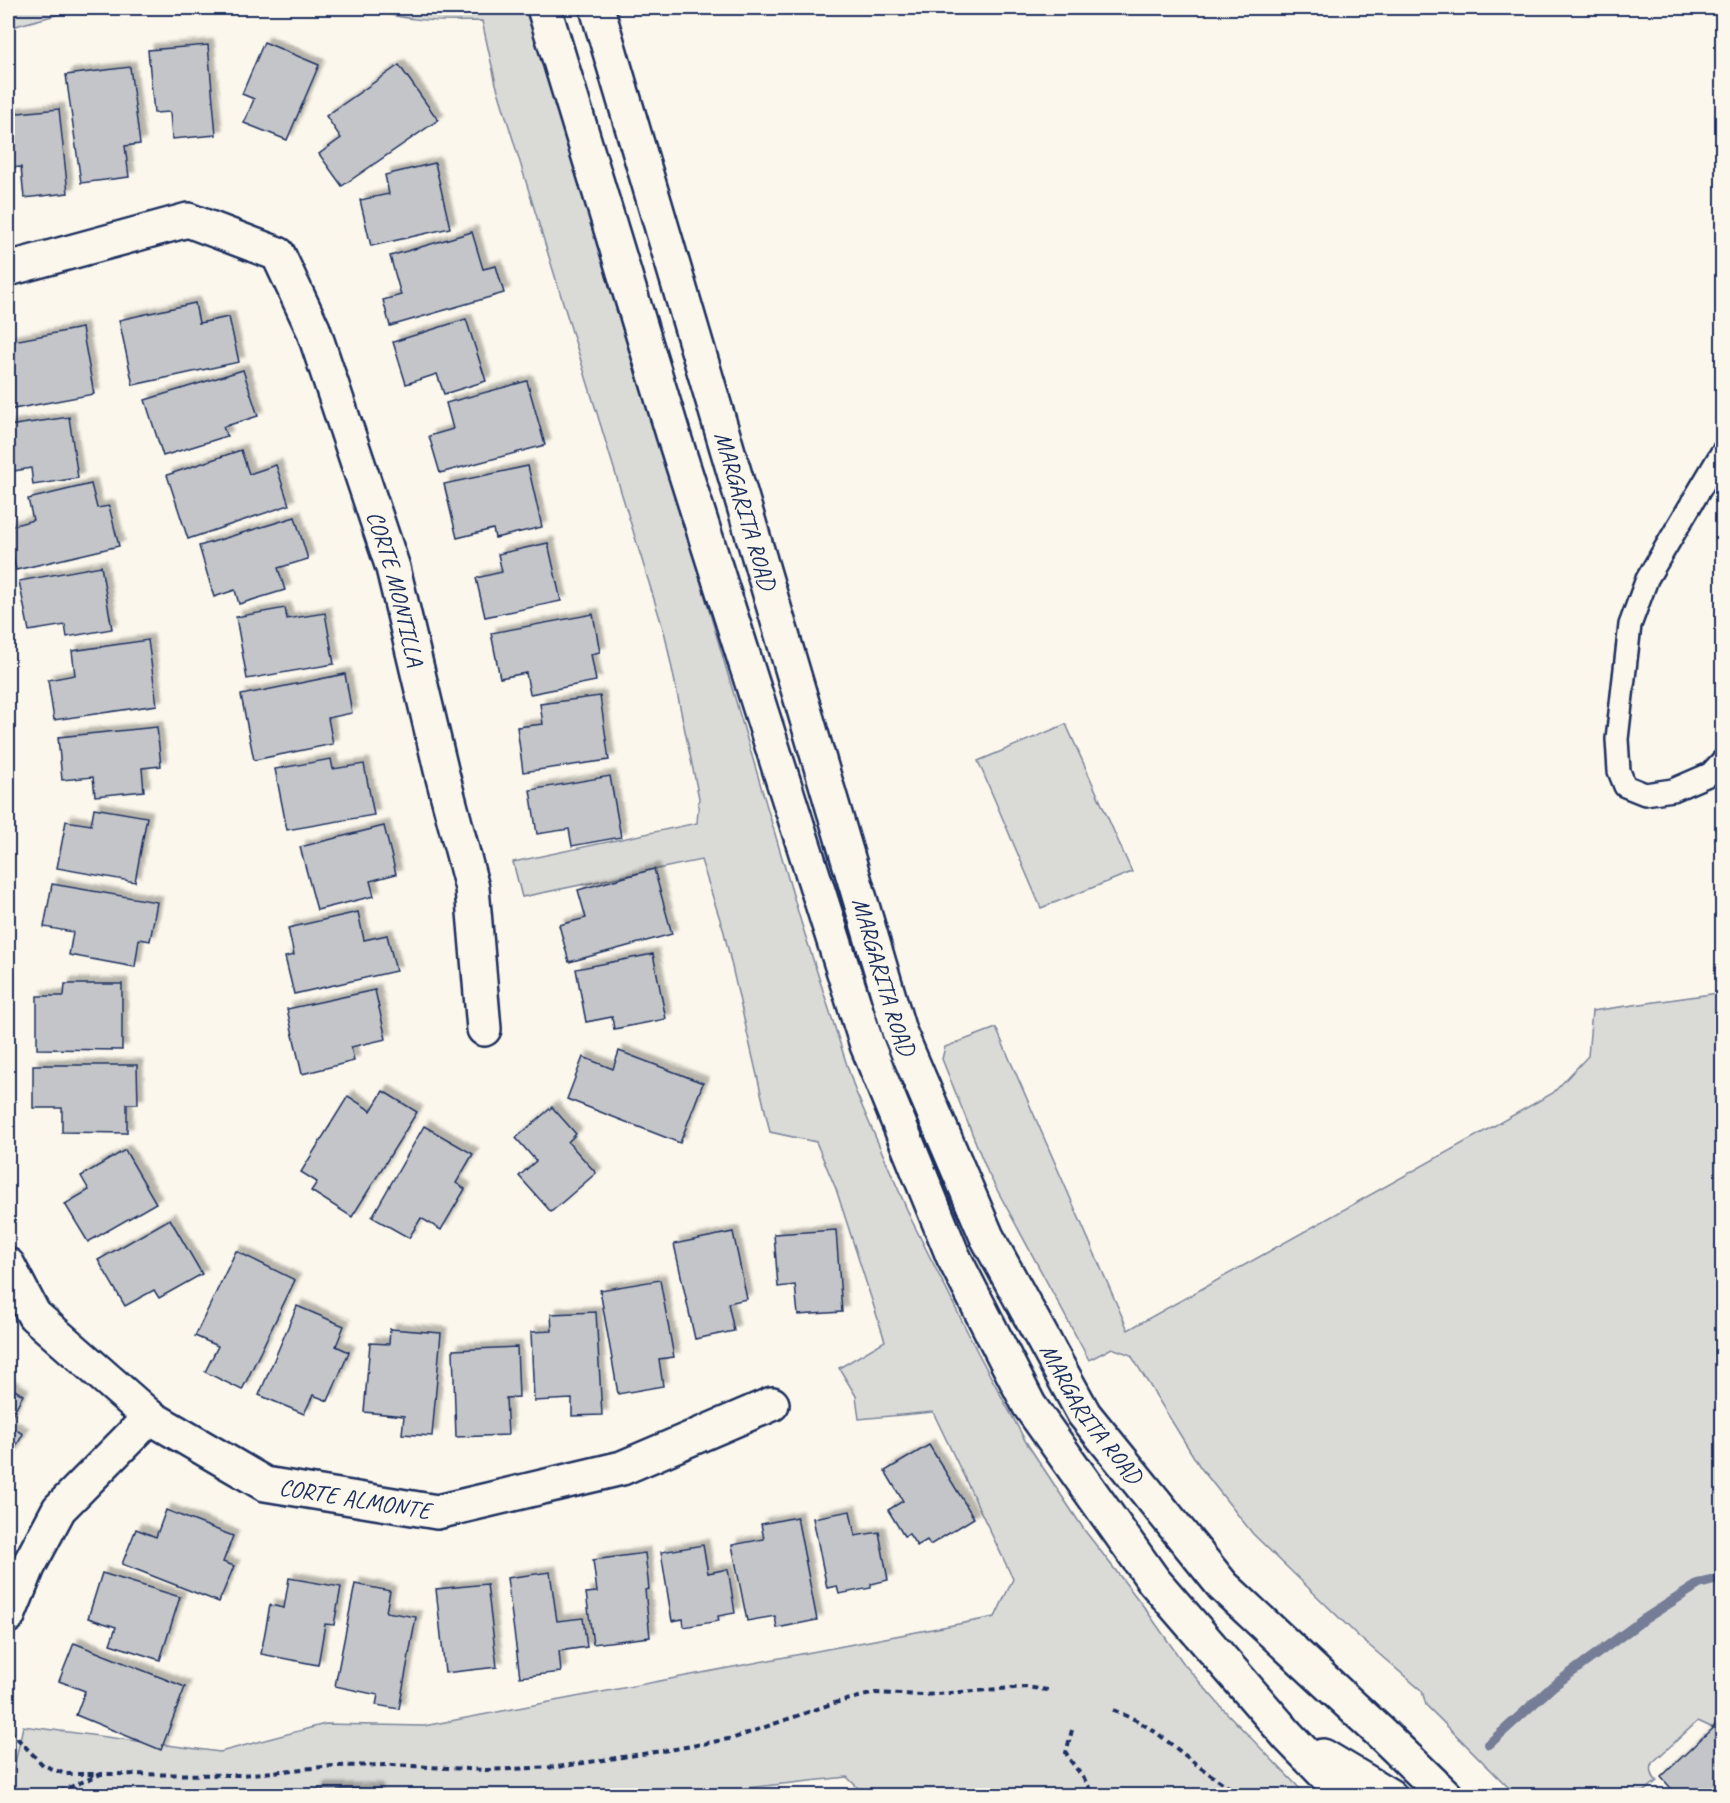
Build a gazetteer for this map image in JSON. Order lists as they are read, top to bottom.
{
  "streets": {
    "main road": ["MARGARITA ROAD", "CORTE MONTILLA", "CORTE ALMONTE"]
  }
}
